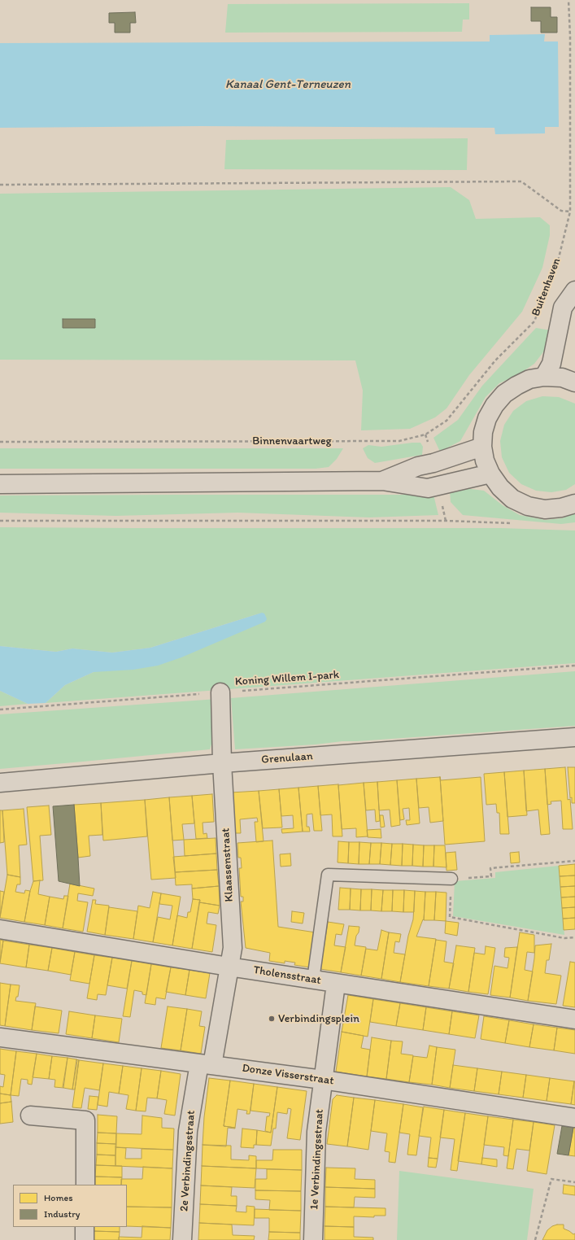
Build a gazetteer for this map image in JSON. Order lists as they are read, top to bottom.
{
  "streets": {
    "street": [
      "Buitenhaven",
      "Grenulaan",
      "Klaassenstraat",
      "Tholensstraat",
      "Donze Visserstraat",
      "1e Verbindingsstraat",
      "2e Verbindingsstraat"
    ],
    "path": ["Binnenvaartweg", "Koning Willem I-park"]
  },
  "crossings": [
    ["Buitenhaven", "Binnenvaartweg"],
    ["Koning Willem I-park", "Klaassenstraat"],
    ["Grenulaan", "Klaassenstraat"],
    ["Klaassenstraat", "Tholensstraat"],
    ["Donze Visserstraat", "1e Verbindingsstraat"],
    ["Donze Visserstraat", "2e Verbindingsstraat"]
  ],
  "water": ["Kanaal Gent-Terneuzen"],
  "places": ["Verbindingsplein"],
  "legend": ["Homes", "Industry"]
}
